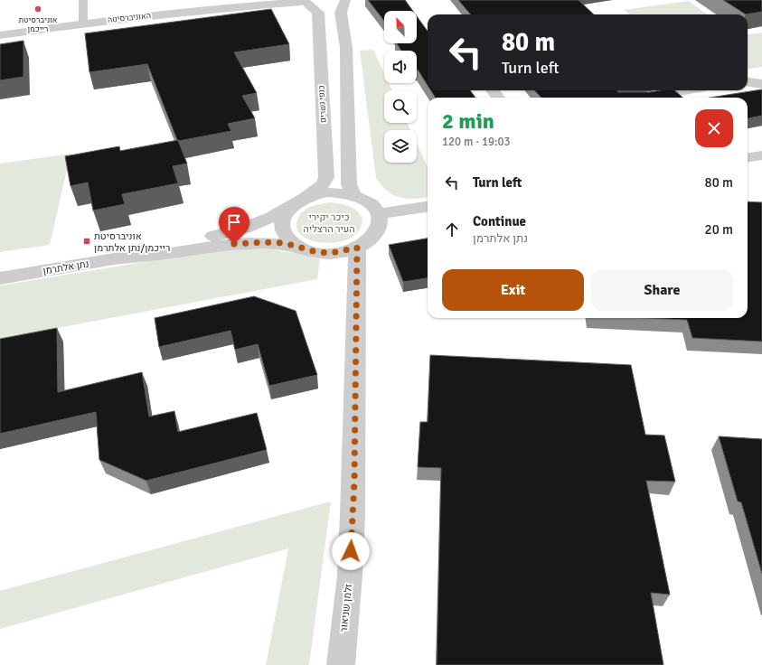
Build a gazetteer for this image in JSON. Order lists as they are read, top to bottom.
{
  "streets": {
    "street": [
      "האוניברסיטה",
      "כנפי נשרים",
      "נתן אלתרמן",
      "זלמן שניאור"
    ]
  },
  "crossings": [
    ["האוניברסיטה", "כנפי נשרים"],
    ["כנפי נשרים", "נתן אלתרמן"],
    ["כנפי נשרים", "זלמן שניאור"],
    ["נתן אלתרמן", "זלמן שניאור"]
  ],
  "parks": ["כיכר יקירי העיר הרצליה"],
  "places": {
    "other": ["אוניברסיטת רייכמן"],
    "transit": ["אוניברסיטת רייכמן/נתן אלתרמן"]
  },
  "north": "top left",
  "page": {
    "turn": ["80 m", "Turn left"],
    "heading": ["2 min", "120 m · 19:03"],
    "list": [
      {
        "name": "Turn left",
        "value": "80 m"
      },
      {
        "name": "Continue",
        "note": "נתן אלתרמן",
        "value": "20 m"
      }
    ],
    "buttons": ["Exit", "Share"]
  }
}
